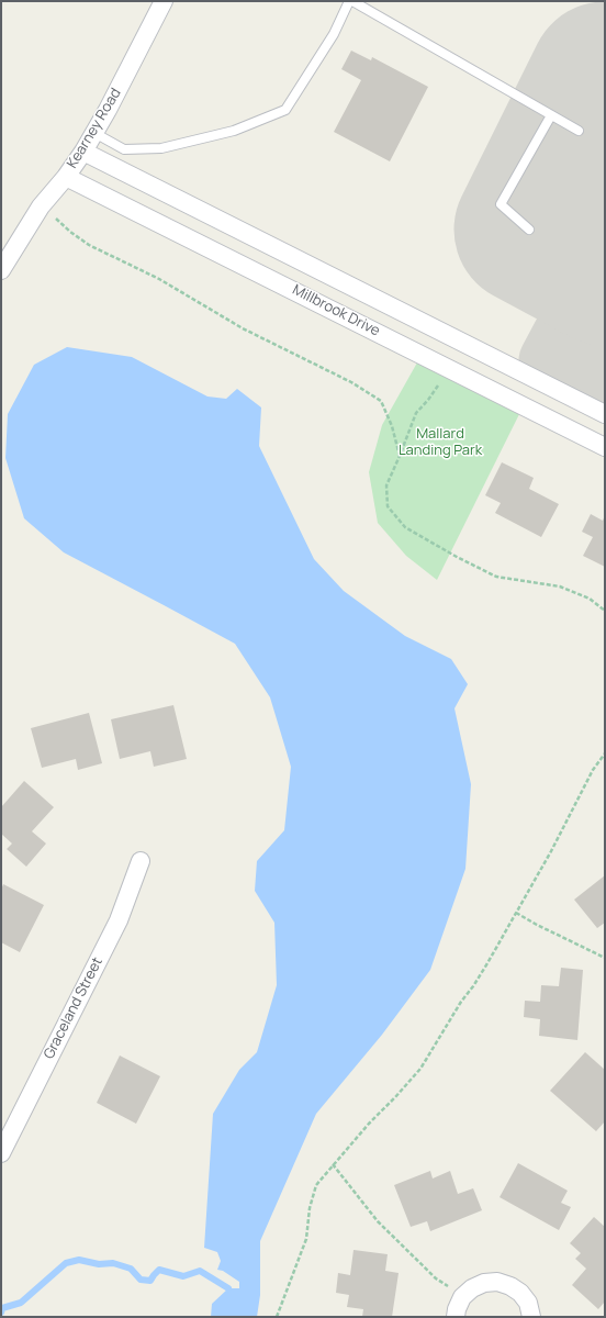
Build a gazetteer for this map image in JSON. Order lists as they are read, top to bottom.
{
  "streets": {
    "street": ["Kearney Road", "Millbrook Drive", "Graceland Street"]
  },
  "crossings": [
    ["Kearney Road", "Millbrook Drive"]
  ],
  "parks": ["Mallard Landing Park"]
}
